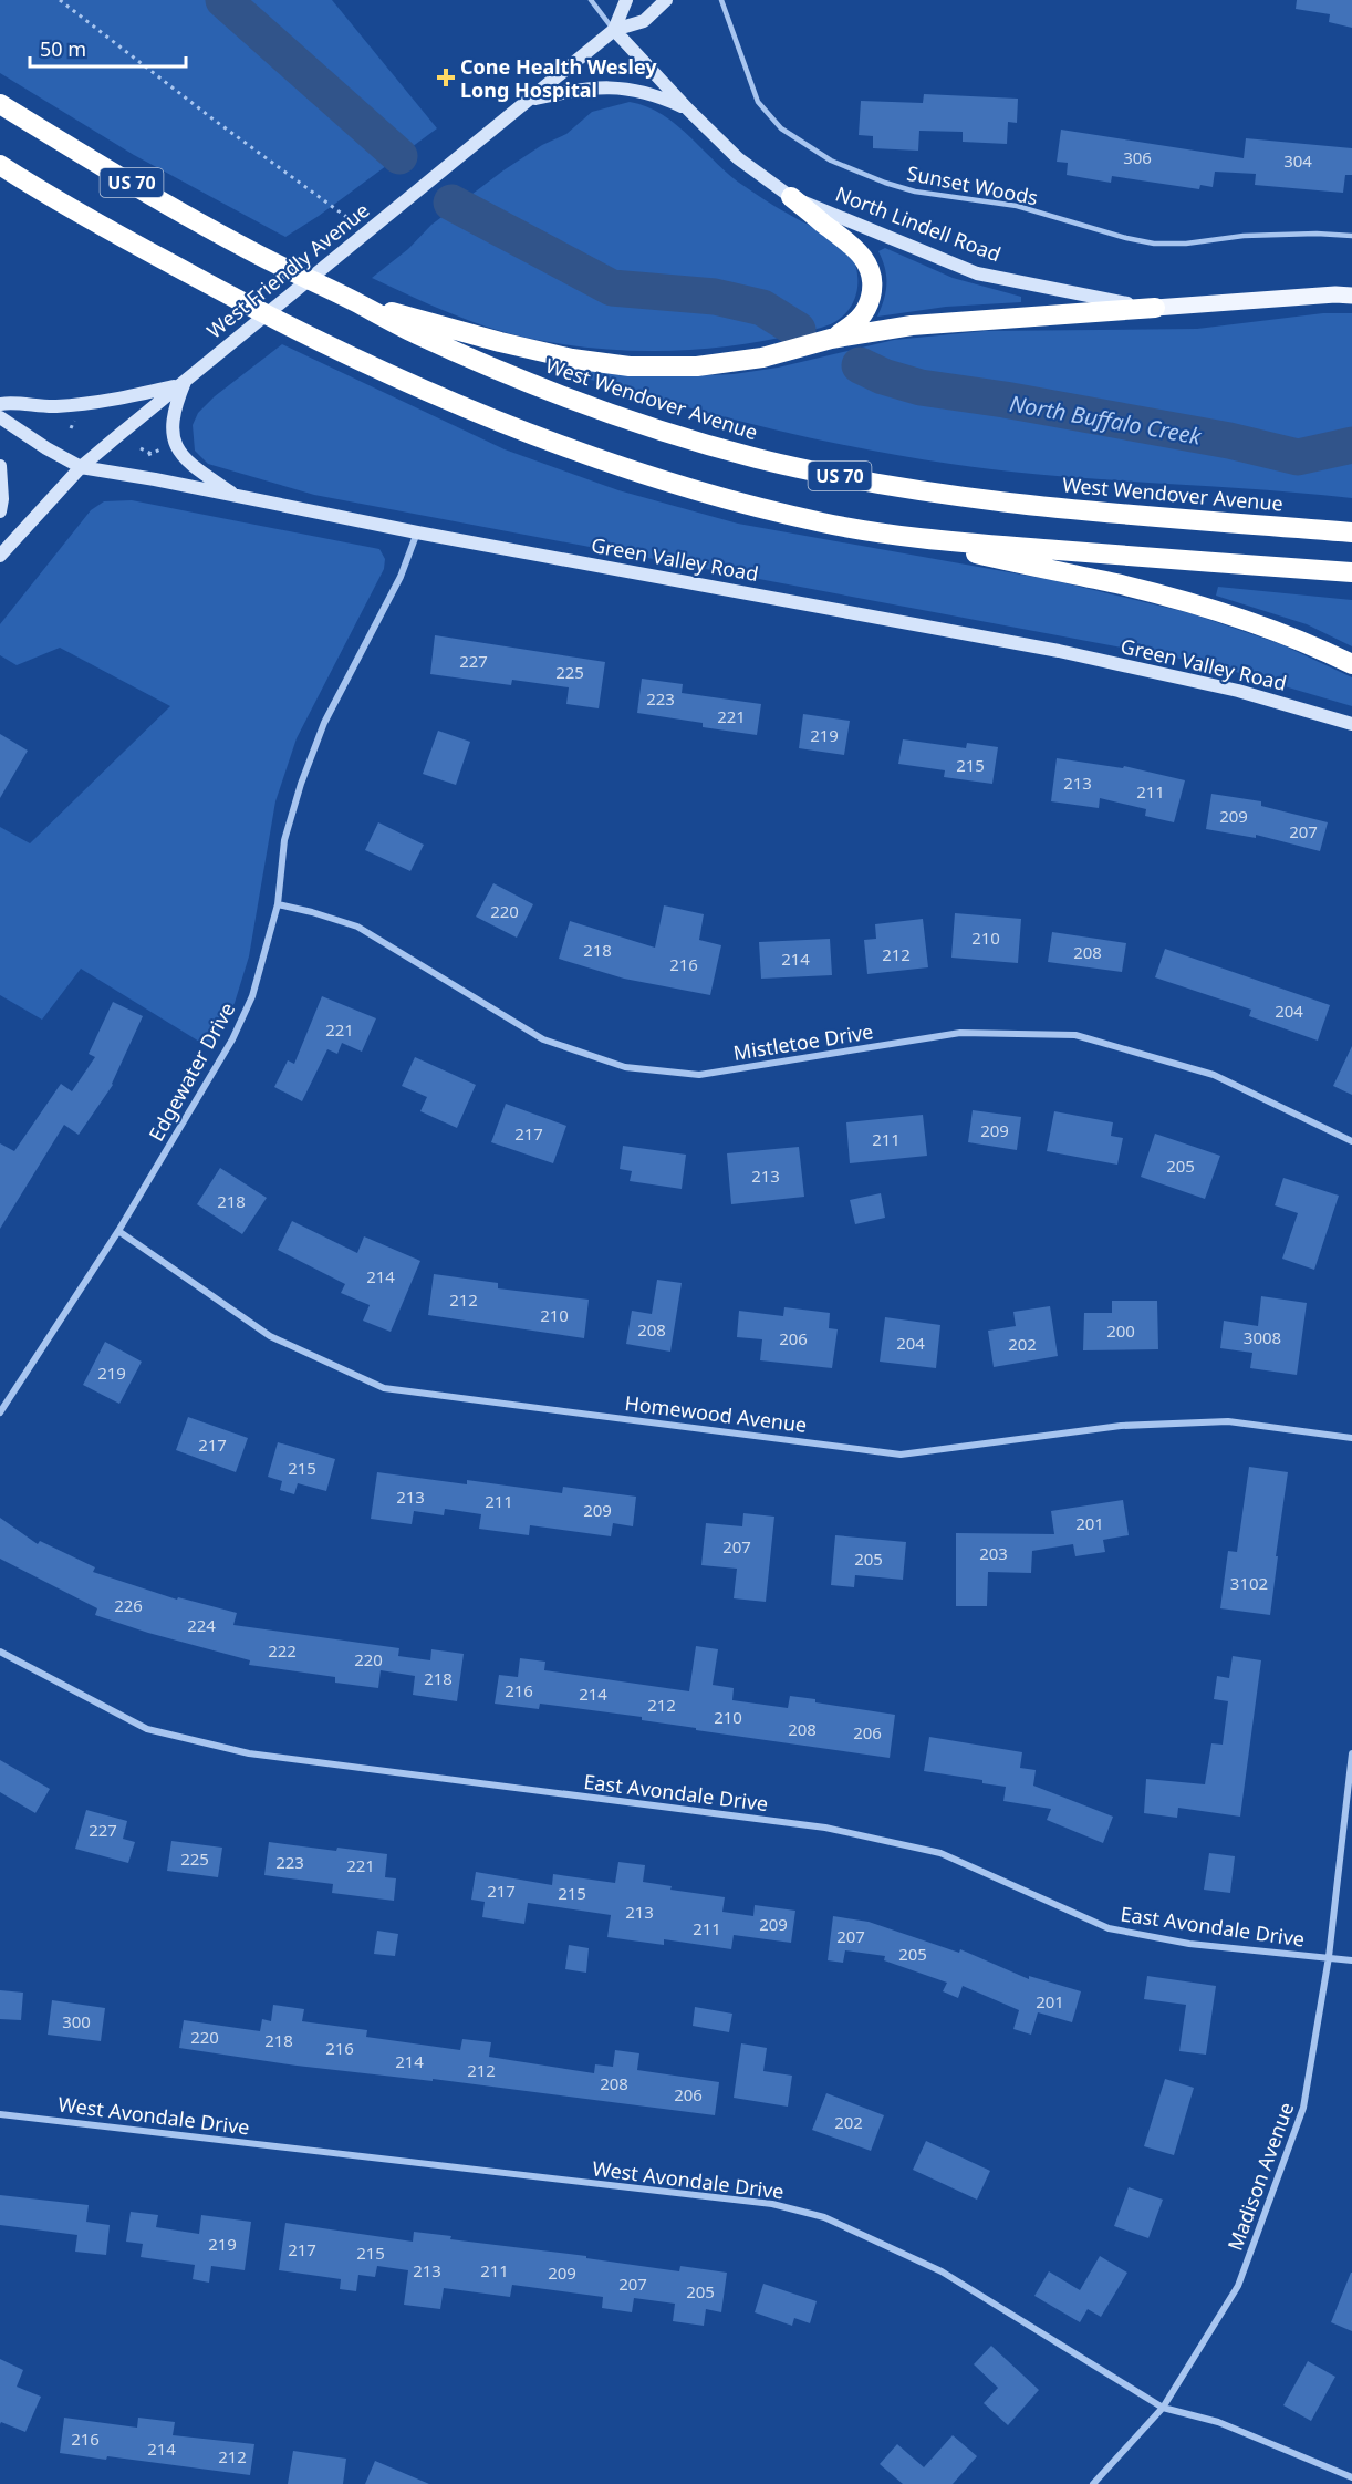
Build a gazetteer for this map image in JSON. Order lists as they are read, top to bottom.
{
  "streets": {
    "highway": ["US 70", "West Wendover Avenue"],
    "main road": ["North Lindell Road", "West Friendly Avenue", "Green Valley Road"],
    "street": [
      "Mistletoe Drive",
      "Edgewater Drive",
      "Homewood Avenue",
      "East Avondale Drive",
      "West Avondale Drive",
      "Madison Avenue"
    ],
    "lane": ["Sunset Woods"]
  },
  "crossings": [
    ["North Lindell Road", "West Friendly Avenue"],
    ["West Friendly Avenue", "Green Valley Road"],
    ["Green Valley Road", "Edgewater Drive"],
    ["Mistletoe Drive", "Edgewater Drive"],
    ["Edgewater Drive", "Homewood Avenue"],
    ["East Avondale Drive", "Madison Avenue"],
    ["West Avondale Drive", "Madison Avenue"]
  ],
  "water": ["North Buffalo Creek"],
  "places": {
    "health": ["Cone Health Wesley Long Hospital"]
  },
  "house_numbers": [
    "306",
    "304",
    "227",
    "225",
    "223",
    "221",
    "219",
    "215",
    "213",
    "211",
    "209",
    "207",
    "220",
    "210",
    "218",
    "208",
    "212",
    "214",
    "216",
    "204",
    "221",
    "209",
    "217",
    "211",
    "205",
    "213",
    "218",
    "214",
    "212",
    "210",
    "208",
    "200",
    "3008",
    "206",
    "204",
    "202",
    "219",
    "217",
    "215",
    "213",
    "211",
    "209",
    "201",
    "207",
    "203",
    "205",
    "3102",
    "226",
    "224",
    "222",
    "220",
    "218",
    "216",
    "214",
    "212",
    "210",
    "208",
    "206",
    "227",
    "225",
    "223",
    "221",
    "217",
    "215",
    "213",
    "209",
    "211",
    "207",
    "205",
    "201",
    "300",
    "220",
    "218",
    "216",
    "214",
    "212",
    "208",
    "206",
    "202",
    "219",
    "217",
    "215",
    "213",
    "211",
    "209",
    "207",
    "205",
    "216",
    "214",
    "212"
  ],
  "scale_bar": "50 m"
}
